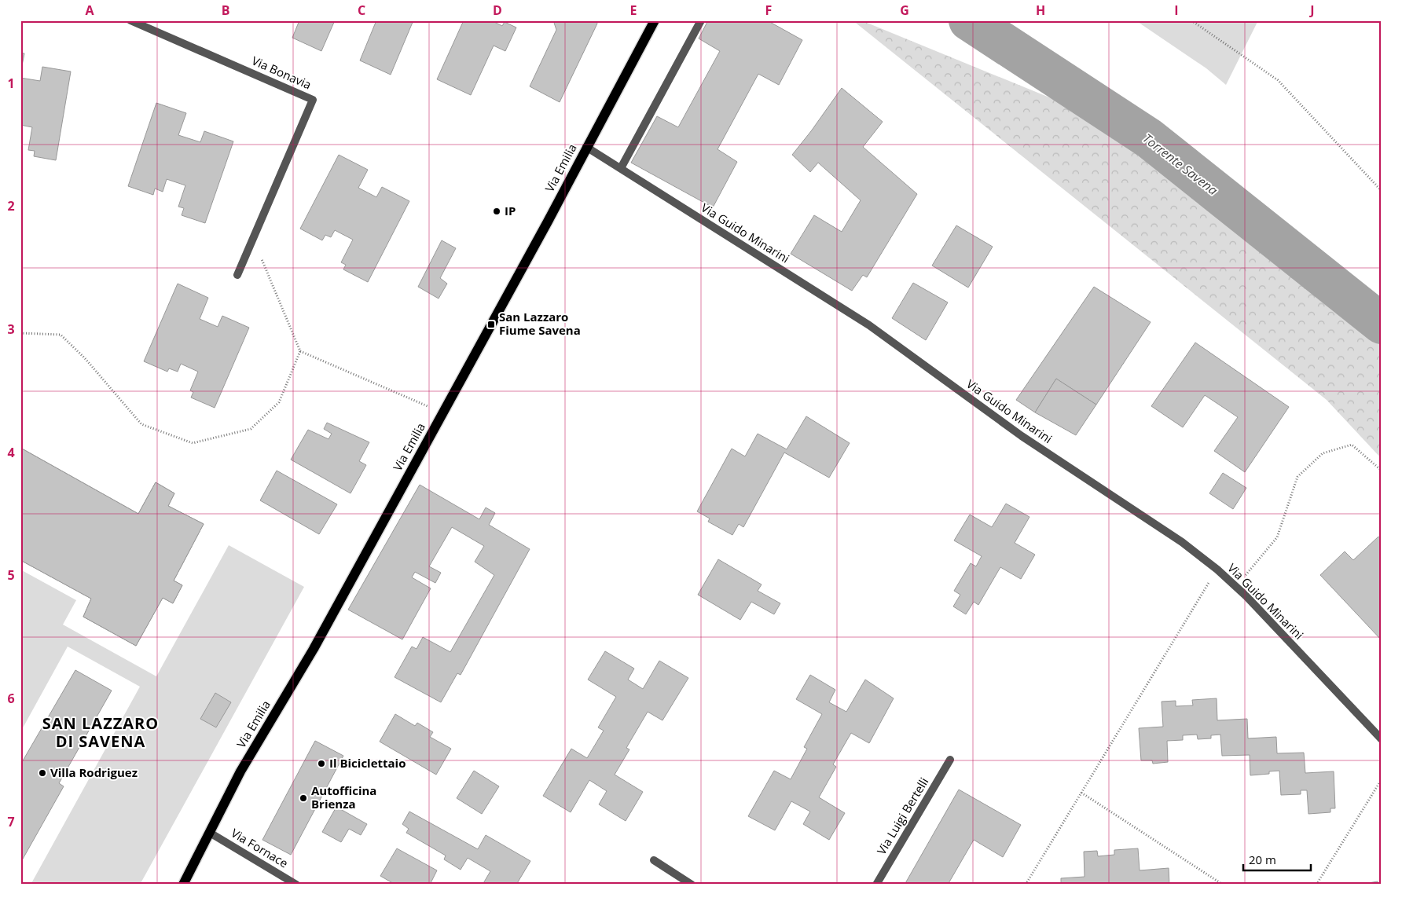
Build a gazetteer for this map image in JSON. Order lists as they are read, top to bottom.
{
  "streets": {
    "main road": ["Via Emilia"],
    "street": [
      "Via Bonavia",
      "Via Guido Minarini",
      "Via Luigi Bertelli",
      "Via Fornace"
    ]
  },
  "crossings": [
    ["Via Emilia", "Via Guido Minarini"],
    ["Via Emilia", "Via Fornace"]
  ],
  "districts": ["SAN LAZZARO DI SAVENA"],
  "water": ["Torrente Savena"],
  "places": {
    "other": [
      "IP",
      "Il Biciclettaio",
      "Villa Rodriguez",
      "Autofficina Brienza"
    ],
    "transit": ["San Lazzaro Fiume Savena"]
  },
  "scale_bar": "20 m",
  "grid": {
    "columns": [
      "A",
      "B",
      "C",
      "D",
      "E",
      "F",
      "G",
      "H",
      "I",
      "J"
    ],
    "rows": [
      "1",
      "2",
      "3",
      "4",
      "5",
      "6",
      "7"
    ]
  }
}
